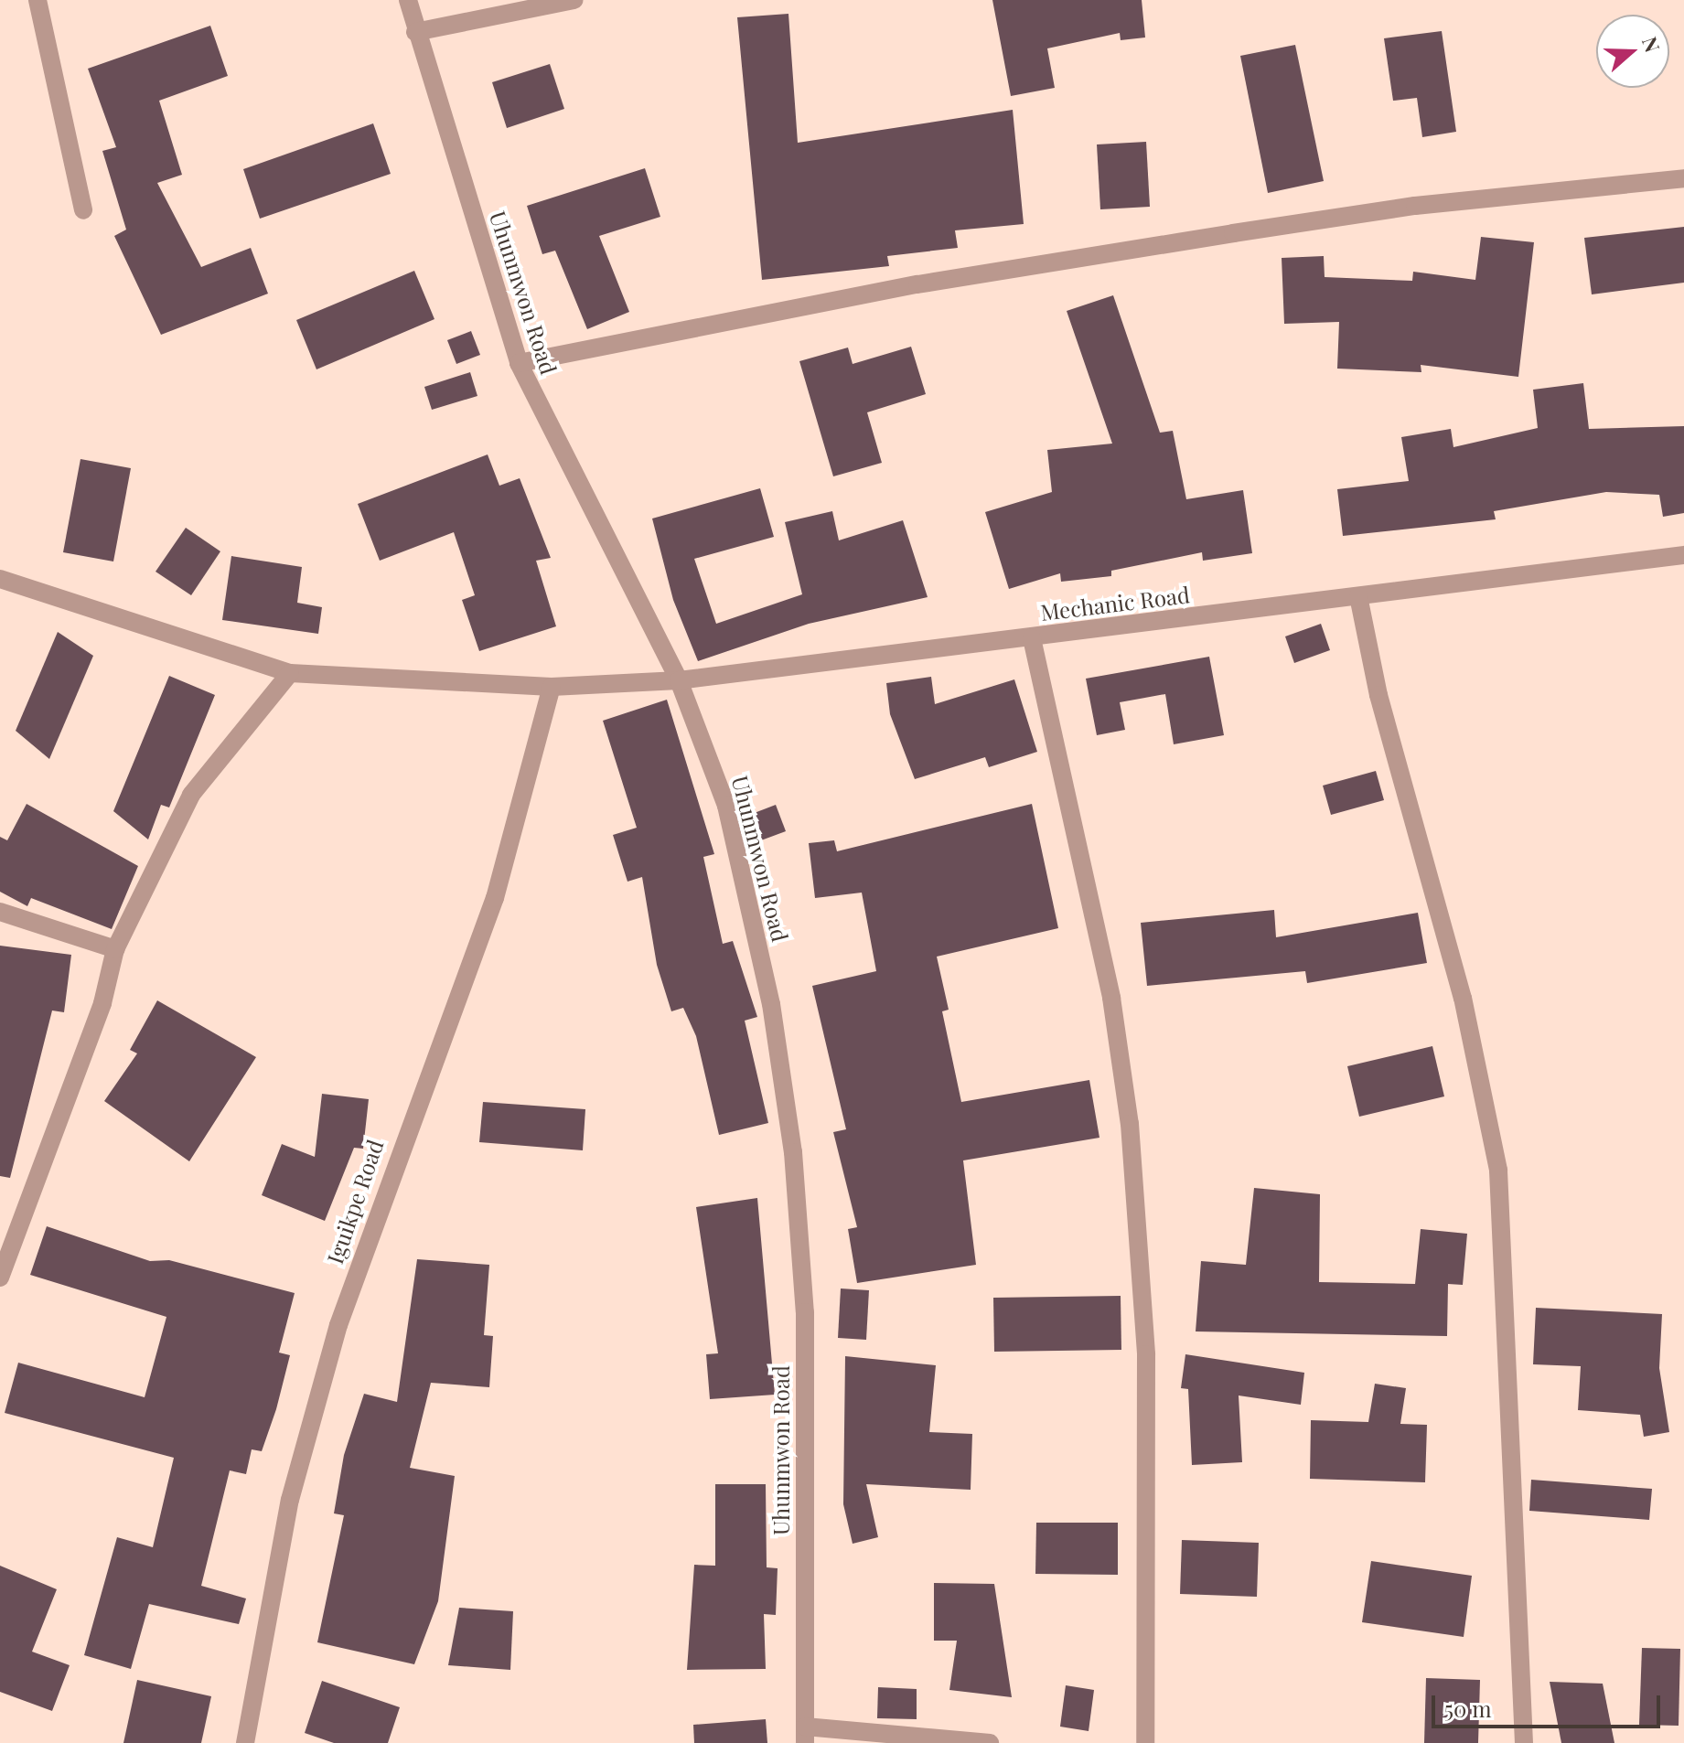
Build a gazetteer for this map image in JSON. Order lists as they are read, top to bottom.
{
  "streets": {
    "street": ["Uhunmwon Road", "Mechanic Road", "Iguikpe Road"]
  },
  "crossings": [
    ["Uhunmwon Road", "Mechanic Road"],
    ["Mechanic Road", "Iguikpe Road"]
  ],
  "scale_bar": "50 m",
  "north": "right"
}
